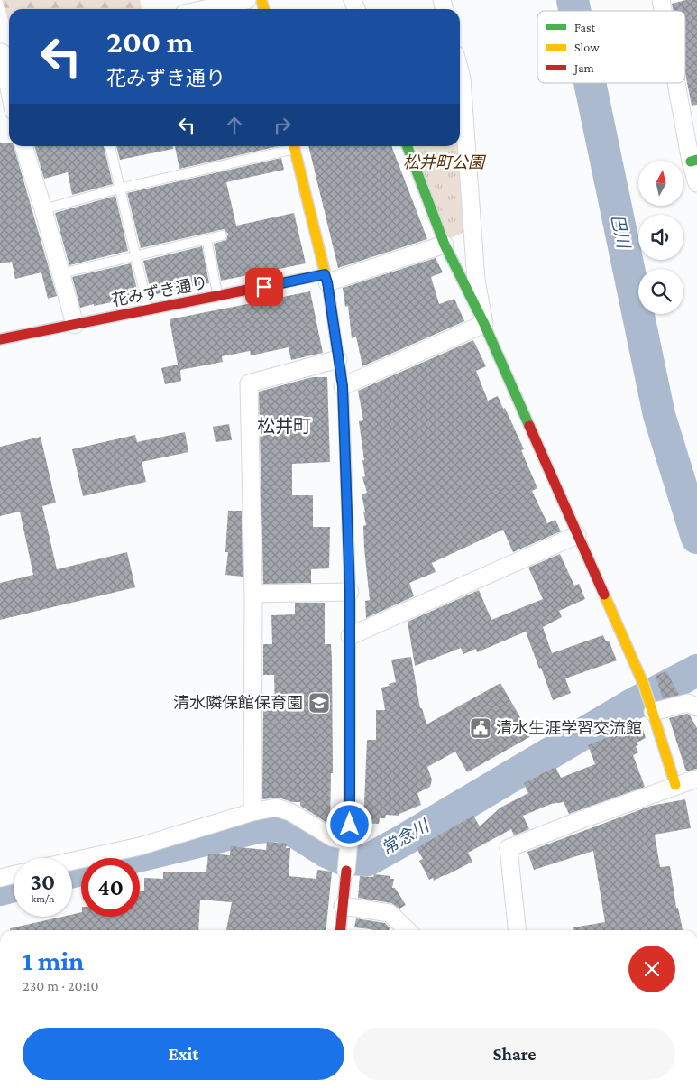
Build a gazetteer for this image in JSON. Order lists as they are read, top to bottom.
{
  "streets": {
    "street": ["花みずき通り"]
  },
  "districts": ["松井町"],
  "water": ["巴川", "常念川"],
  "parks": ["松井町公園"],
  "places": {
    "school or university": ["清水隣保館保育園"],
    "public building": ["清水生涯学習交流館"]
  },
  "legend": ["Fast", "Slow", "Jam"],
  "north": "top",
  "page": {
    "turn": ["200 m", "花みずき通り"],
    "speed": "30 km/h",
    "limit": "40",
    "heading": ["1 min", "230 m · 20:10"],
    "buttons": ["Exit", "Share"]
  }
}
